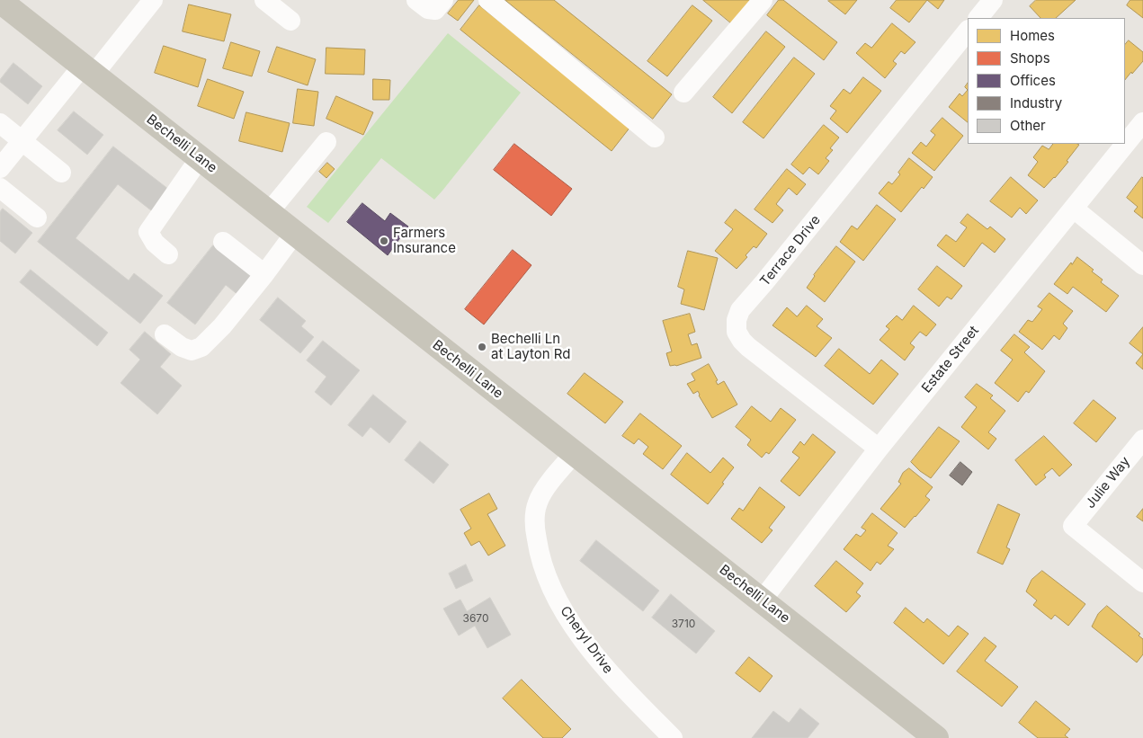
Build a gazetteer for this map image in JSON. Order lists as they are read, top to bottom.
{
  "streets": {
    "main road": ["Bechelli Lane"],
    "street": [
      "Terrace Drive",
      "Estate Street",
      "Julie Way",
      "Cheryl Drive"
    ]
  },
  "crossings": [
    ["Bechelli Lane", "Estate Street"],
    ["Bechelli Lane", "Cheryl Drive"],
    ["Terrace Drive", "Estate Street"]
  ],
  "places": ["Farmers Insurance", "Bechelli Ln at Layton Rd"],
  "house_numbers": ["3670", "3710"],
  "legend": [
    "Homes",
    "Shops",
    "Offices",
    "Industry",
    "Other"
  ]
}
